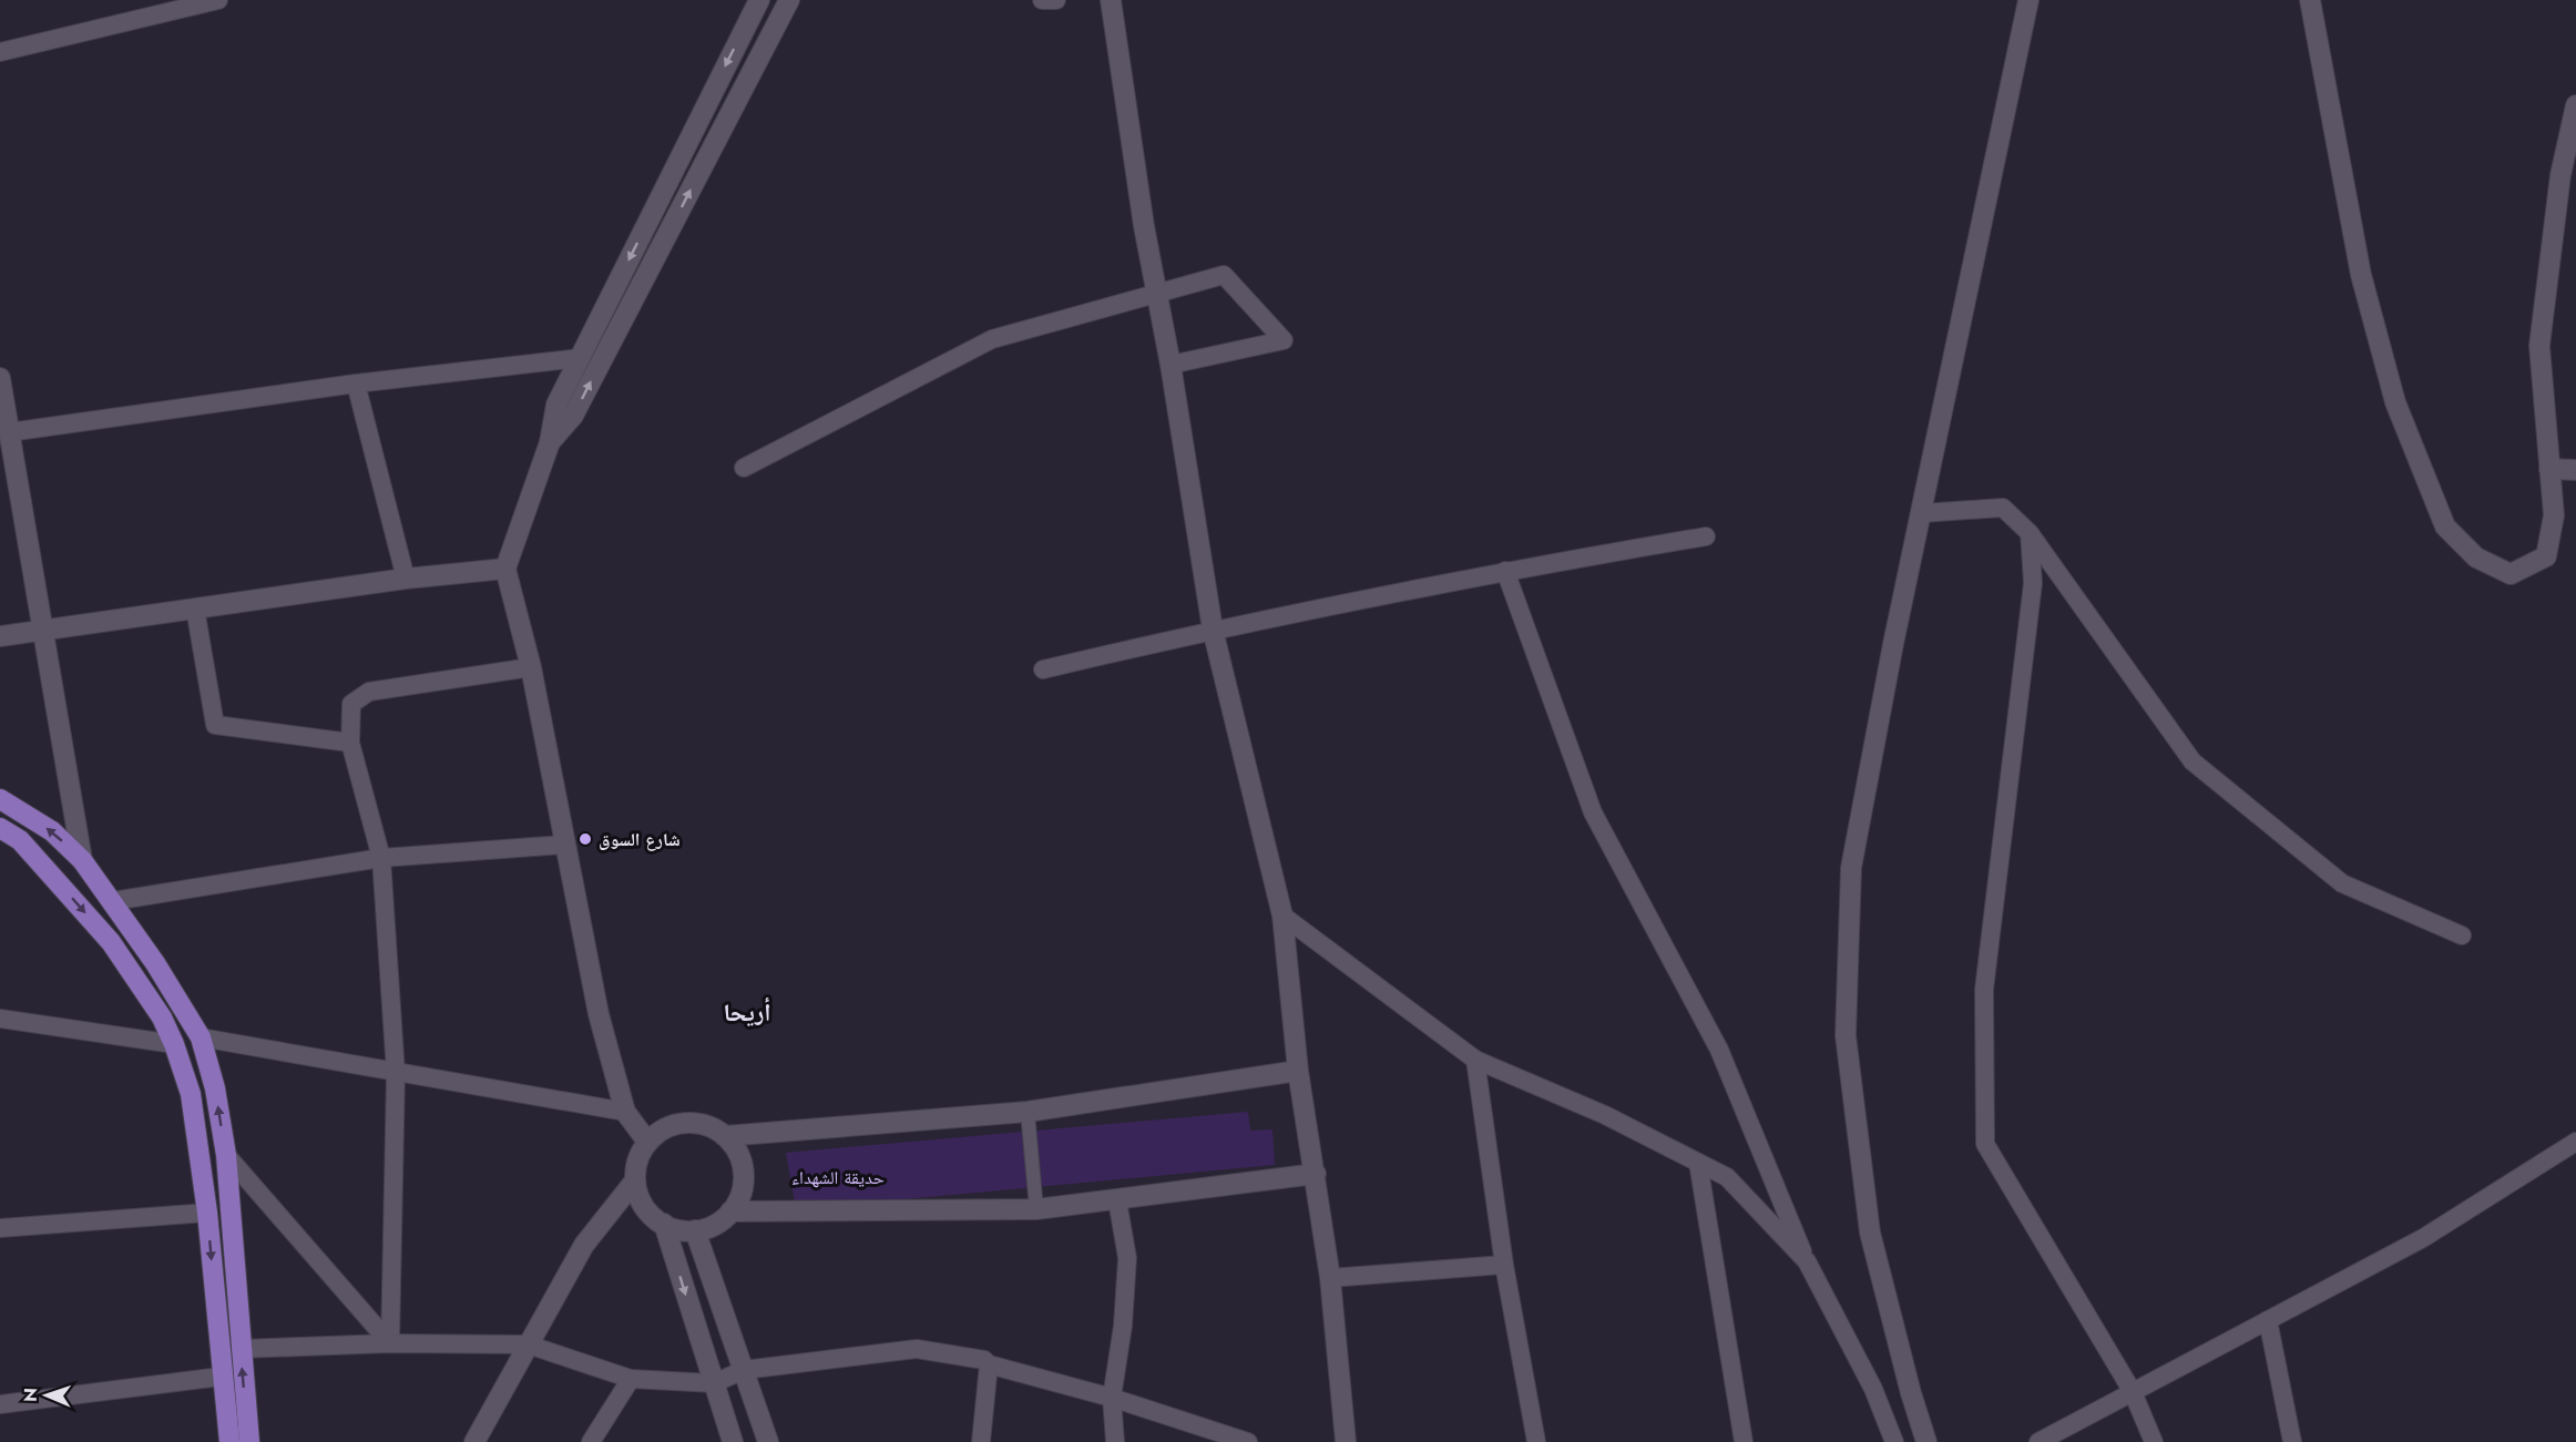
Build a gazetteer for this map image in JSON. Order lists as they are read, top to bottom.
{
  "districts": ["أريحا"],
  "parks": ["حديقة الشهداء"],
  "places": ["شارع السوق"],
  "north": "left"
}
